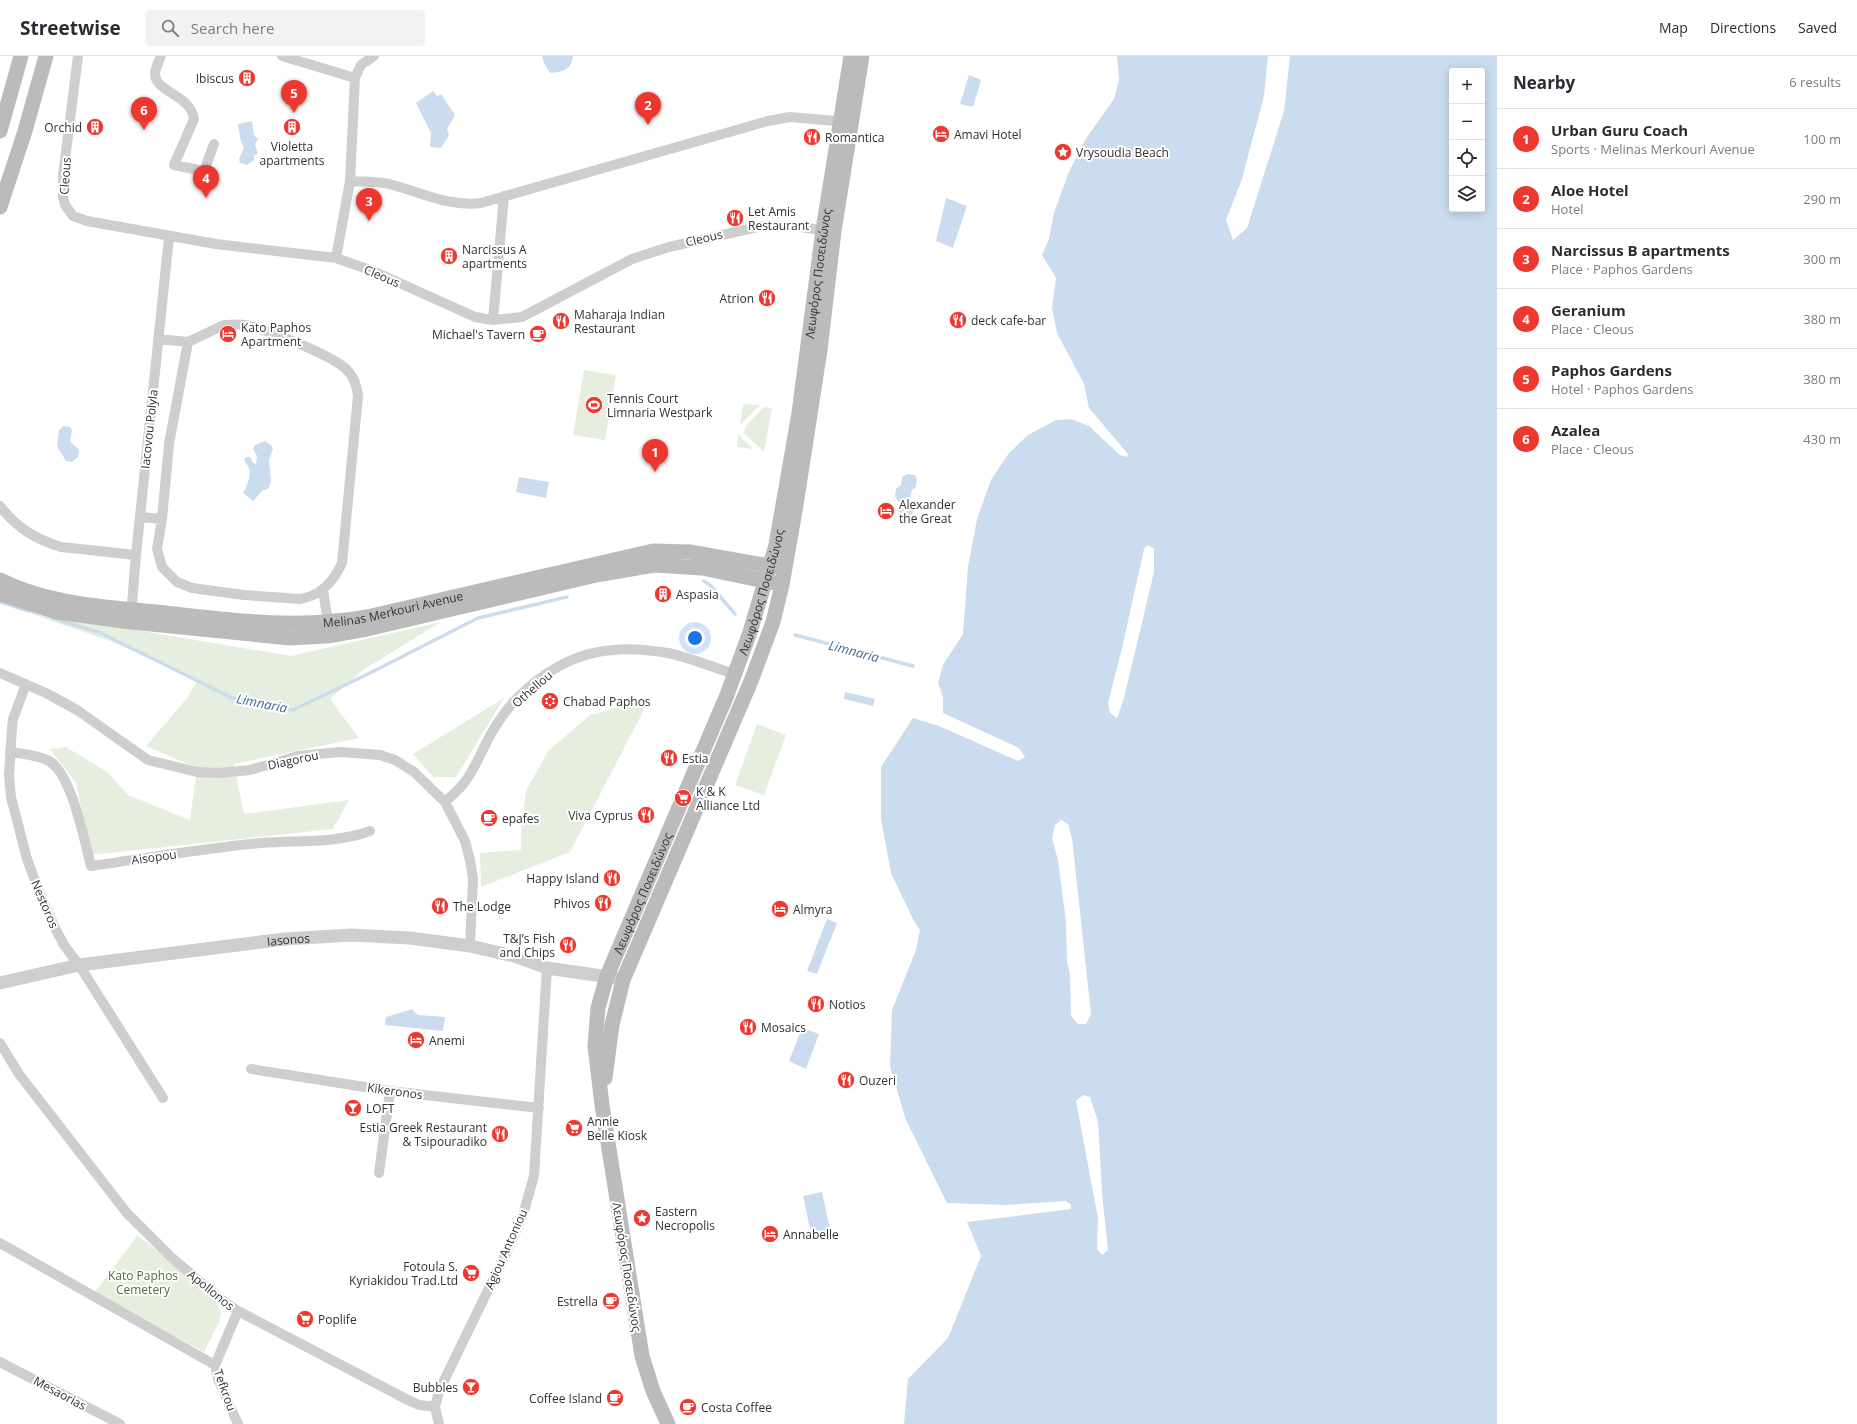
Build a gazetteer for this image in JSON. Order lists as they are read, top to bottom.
{
  "streets": {
    "main road": ["Λεωφόρος Ποσειδώνος", "Melinas Merkouri Avenue"],
    "street": [
      "Cleous",
      "Iacovou Polyla",
      "Othellou",
      "Diagorou",
      "Aisopou",
      "Nestoros",
      "Iasonos",
      "Kikeronos",
      "Agiou Antoniou",
      "Apollonos",
      "Tefkrou",
      "Mesaorias"
    ]
  },
  "crossings": [
    ["Cleous", "Λεωφόρος Ποσειδώνος"],
    ["Cleous", "Iacovou Polyla"],
    ["Λεωφόρος Ποσειδώνος", "Melinas Merkouri Avenue"],
    ["Λεωφόρος Ποσειδώνος", "Othellou"],
    ["Λεωφόρος Ποσειδώνος", "Iasonos"],
    ["Iacovou Polyla", "Melinas Merkouri Avenue"],
    ["Othellou", "Diagorou"],
    ["Diagorou", "Nestoros"],
    ["Diagorou", "Iasonos"],
    ["Aisopou", "Nestoros"],
    ["Nestoros", "Iasonos"],
    ["Iasonos", "Agiou Antoniou"],
    ["Kikeronos", "Agiou Antoniou"],
    ["Agiou Antoniou", "Apollonos"],
    ["Apollonos", "Tefkrou"]
  ],
  "water": ["Limnaria"],
  "parks": ["Kato Paphos Cemetery"],
  "places": {
    "building": [
      "Ibiscus",
      "Orchid",
      "Violetta apartments",
      "Narcissus A apartments",
      "Aspasia"
    ],
    "hotel": [
      "Amavi Hotel",
      "Kato Paphos Apartment",
      "Alexander the Great",
      "Almyra",
      "Anemi",
      "Annabelle"
    ],
    "restaurant": [
      "Romantica",
      "Let Amis Restaurant",
      "Atrion",
      "deck cafe-bar",
      "Maharaja Indian Restaurant",
      "Estia",
      "Viva Cyprus",
      "Happy Island",
      "Phivos",
      "The Lodge",
      "T&J’s Fish and Chips",
      "Notios",
      "Mosaics",
      "Ouzeri",
      "Estia Greek Restaurant & Tsipouradiko"
    ],
    "place": ["Vrysoudia Beach", "Eastern Necropolis"],
    "cafe": [
      "Michael's Tavern",
      "epafes",
      "Estrella",
      "Coffee Island",
      "Costa Coffee"
    ],
    "sports": ["Tennis Court Limnaria Westpark"],
    "synagogue": ["Chabad Paphos"],
    "supermarket": [
      "K & K Alliance Ltd",
      "Annie Belle Kiosk",
      "Fotoula S. Kyriakidou Trad.Ltd",
      "Poplife"
    ],
    "bar": ["LOFT", "Bubbles"]
  },
  "page": {
    "header": "Streetwise",
    "search": "Search here",
    "nav": ["Map", "Directions", "Saved"],
    "heading": ["Nearby", "6 results"],
    "map_buttons": ["+", "−"],
    "pins": [
      "5",
      "2",
      "6",
      "4",
      "3",
      "1"
    ],
    "list": [
      {
        "mark": "1",
        "name": "Urban Guru Coach",
        "note": "Sports · Melinas Merkouri Avenue",
        "value": "100 m"
      },
      {
        "mark": "2",
        "name": "Aloe Hotel",
        "note": "Hotel",
        "value": "290 m"
      },
      {
        "mark": "3",
        "name": "Narcissus B apartments",
        "note": "Place · Paphos Gardens",
        "value": "300 m"
      },
      {
        "mark": "4",
        "name": "Geranium",
        "note": "Place · Cleous",
        "value": "380 m"
      },
      {
        "mark": "5",
        "name": "Paphos Gardens",
        "note": "Hotel · Paphos Gardens",
        "value": "380 m"
      },
      {
        "mark": "6",
        "name": "Azalea",
        "note": "Place · Cleous",
        "value": "430 m"
      }
    ]
  }
}
